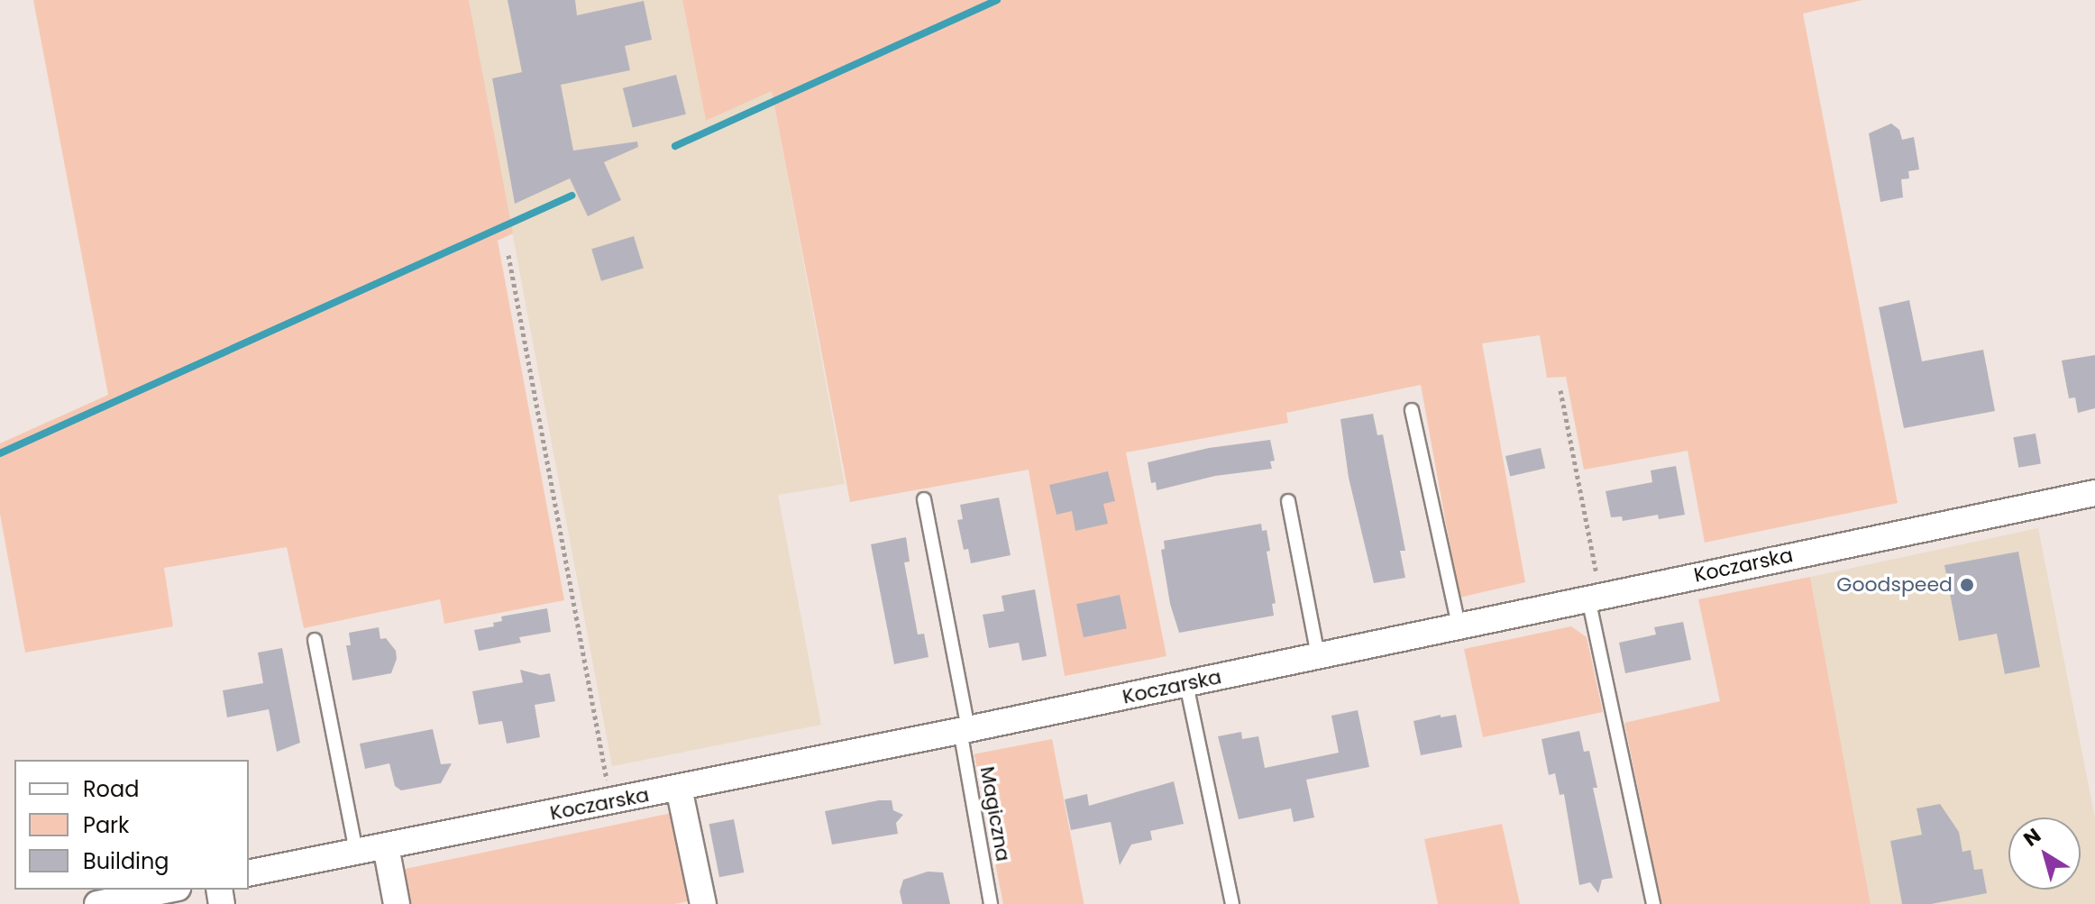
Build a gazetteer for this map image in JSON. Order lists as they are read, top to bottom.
{
  "streets": {
    "street": ["Koczarska"],
    "lane": ["Magiczna"]
  },
  "crossings": [
    ["Koczarska", "Magiczna"]
  ],
  "places": ["Goodspeed"],
  "legend": ["Road", "Park", "Building"],
  "north": "top left"
}
